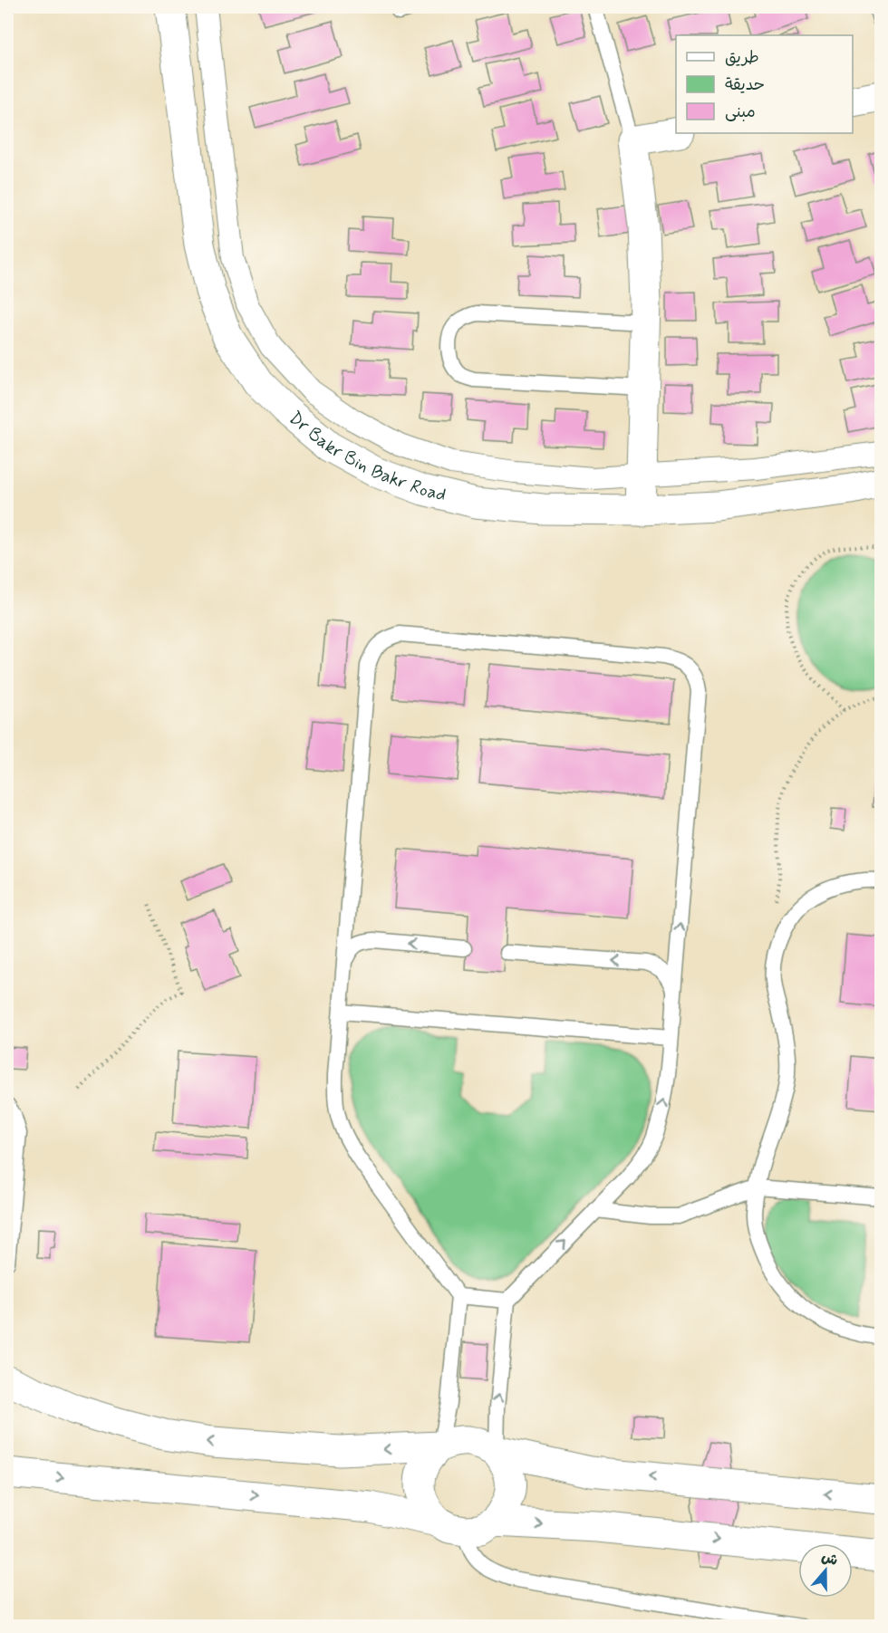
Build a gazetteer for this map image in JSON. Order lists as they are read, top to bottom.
{
  "streets": {
    "main road": ["Dr Bakr Bin Bakr Road"]
  },
  "legend": ["طريق", "حديقة", "مبنى"],
  "north": "top"
}
